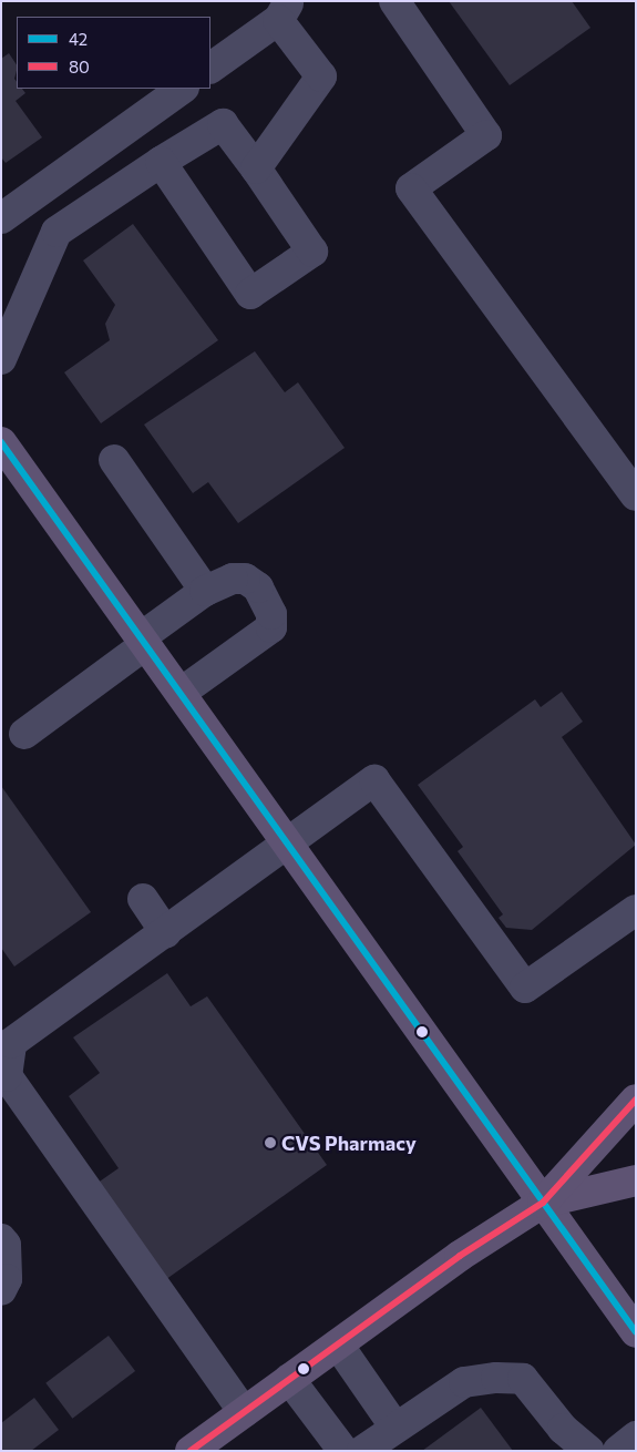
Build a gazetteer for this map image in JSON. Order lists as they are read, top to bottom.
{
  "places": ["CVS Pharmacy"],
  "lines": ["transit line 42", "transit line 80"],
  "legend": ["42", "80"]
}
